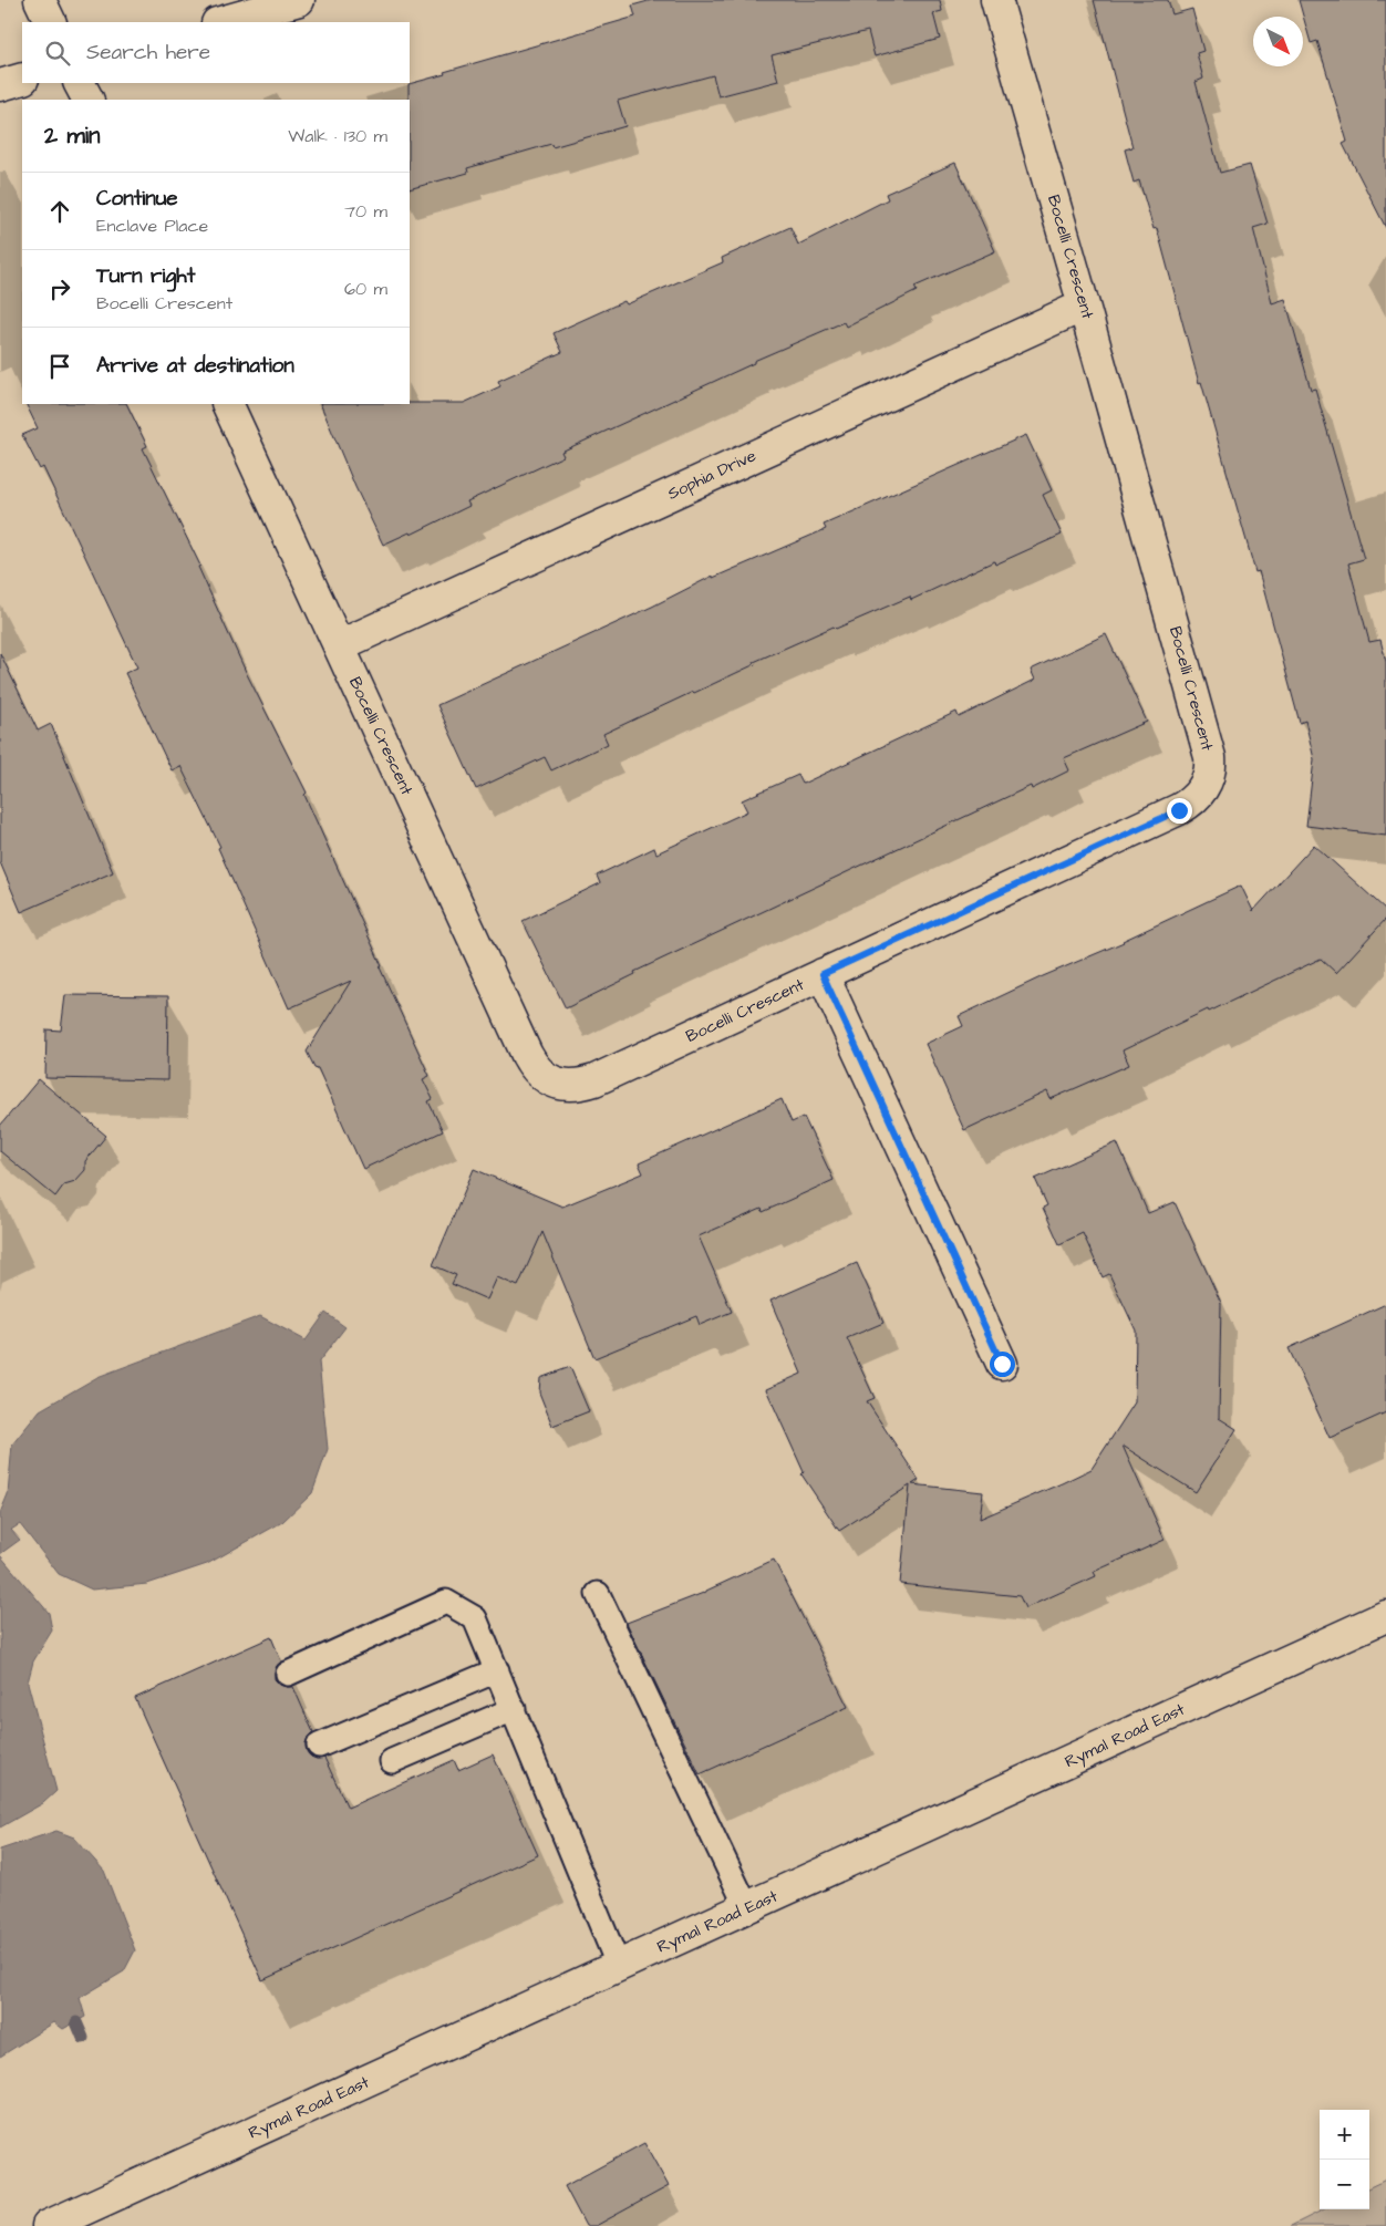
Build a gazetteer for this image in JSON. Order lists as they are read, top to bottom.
{
  "streets": {
    "street": ["Bocelli Crescent", "Sophia Drive", "Rymal Road East"]
  },
  "crossings": [
    ["Bocelli Crescent", "Sophia Drive"]
  ],
  "north": "bottom right",
  "page": {
    "search": "Search here",
    "heading": ["2 min", "Walk · 130 m"],
    "list": [
      ["Continue", "Enclave Place", "70 m"],
      ["Turn right", "Bocelli Crescent", "60 m"],
      "Arrive at destination"
    ],
    "map_buttons": ["+", "−"]
  }
}
